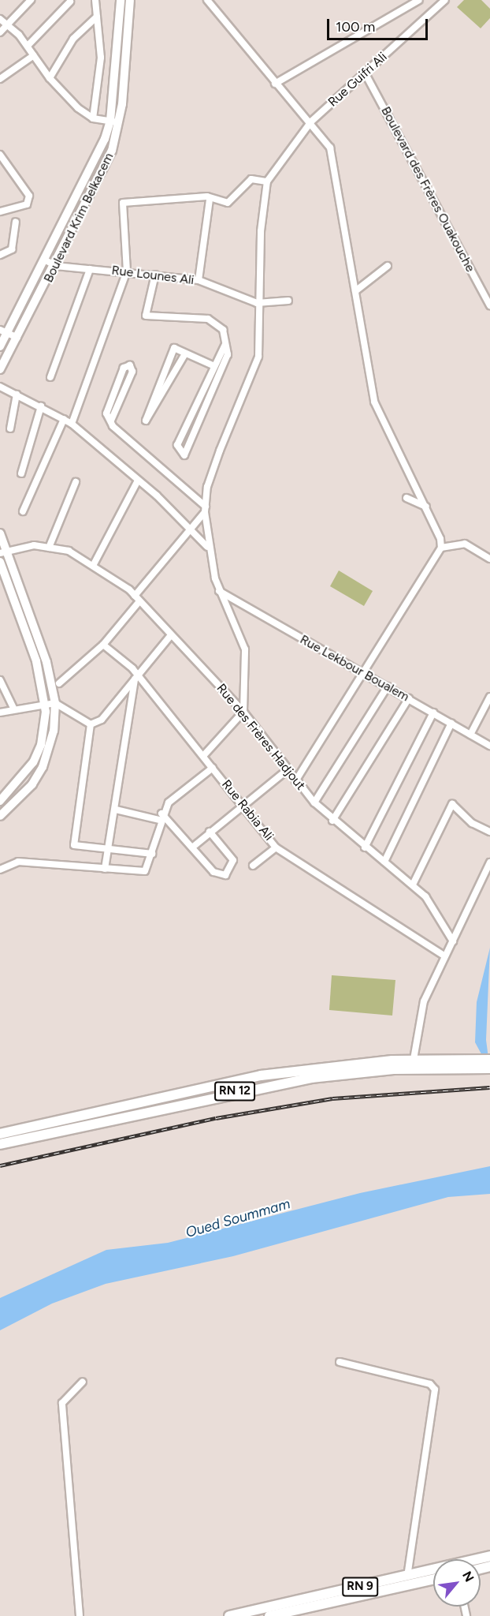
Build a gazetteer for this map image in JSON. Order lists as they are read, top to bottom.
{
  "streets": {
    "highway": ["RN 12", "RN 9"],
    "main road": ["Boulevard Krim Belkacem"],
    "street": [
      "Rue Guifri Ali",
      "Boulevard des Frères Ouakouche",
      "Rue Lounes Ali",
      "Rue Lekbour Boualem",
      "Rue des Frères Hadjout",
      "Rue Rabia Ali"
    ]
  },
  "crossings": [
    ["Rue Guifri Ali", "Boulevard des Frères Ouakouche"],
    ["Boulevard Krim Belkacem", "Rue Lounes Ali"]
  ],
  "water": ["Oued Soummam"],
  "scale_bar": "100 m",
  "north": "top right"
}
